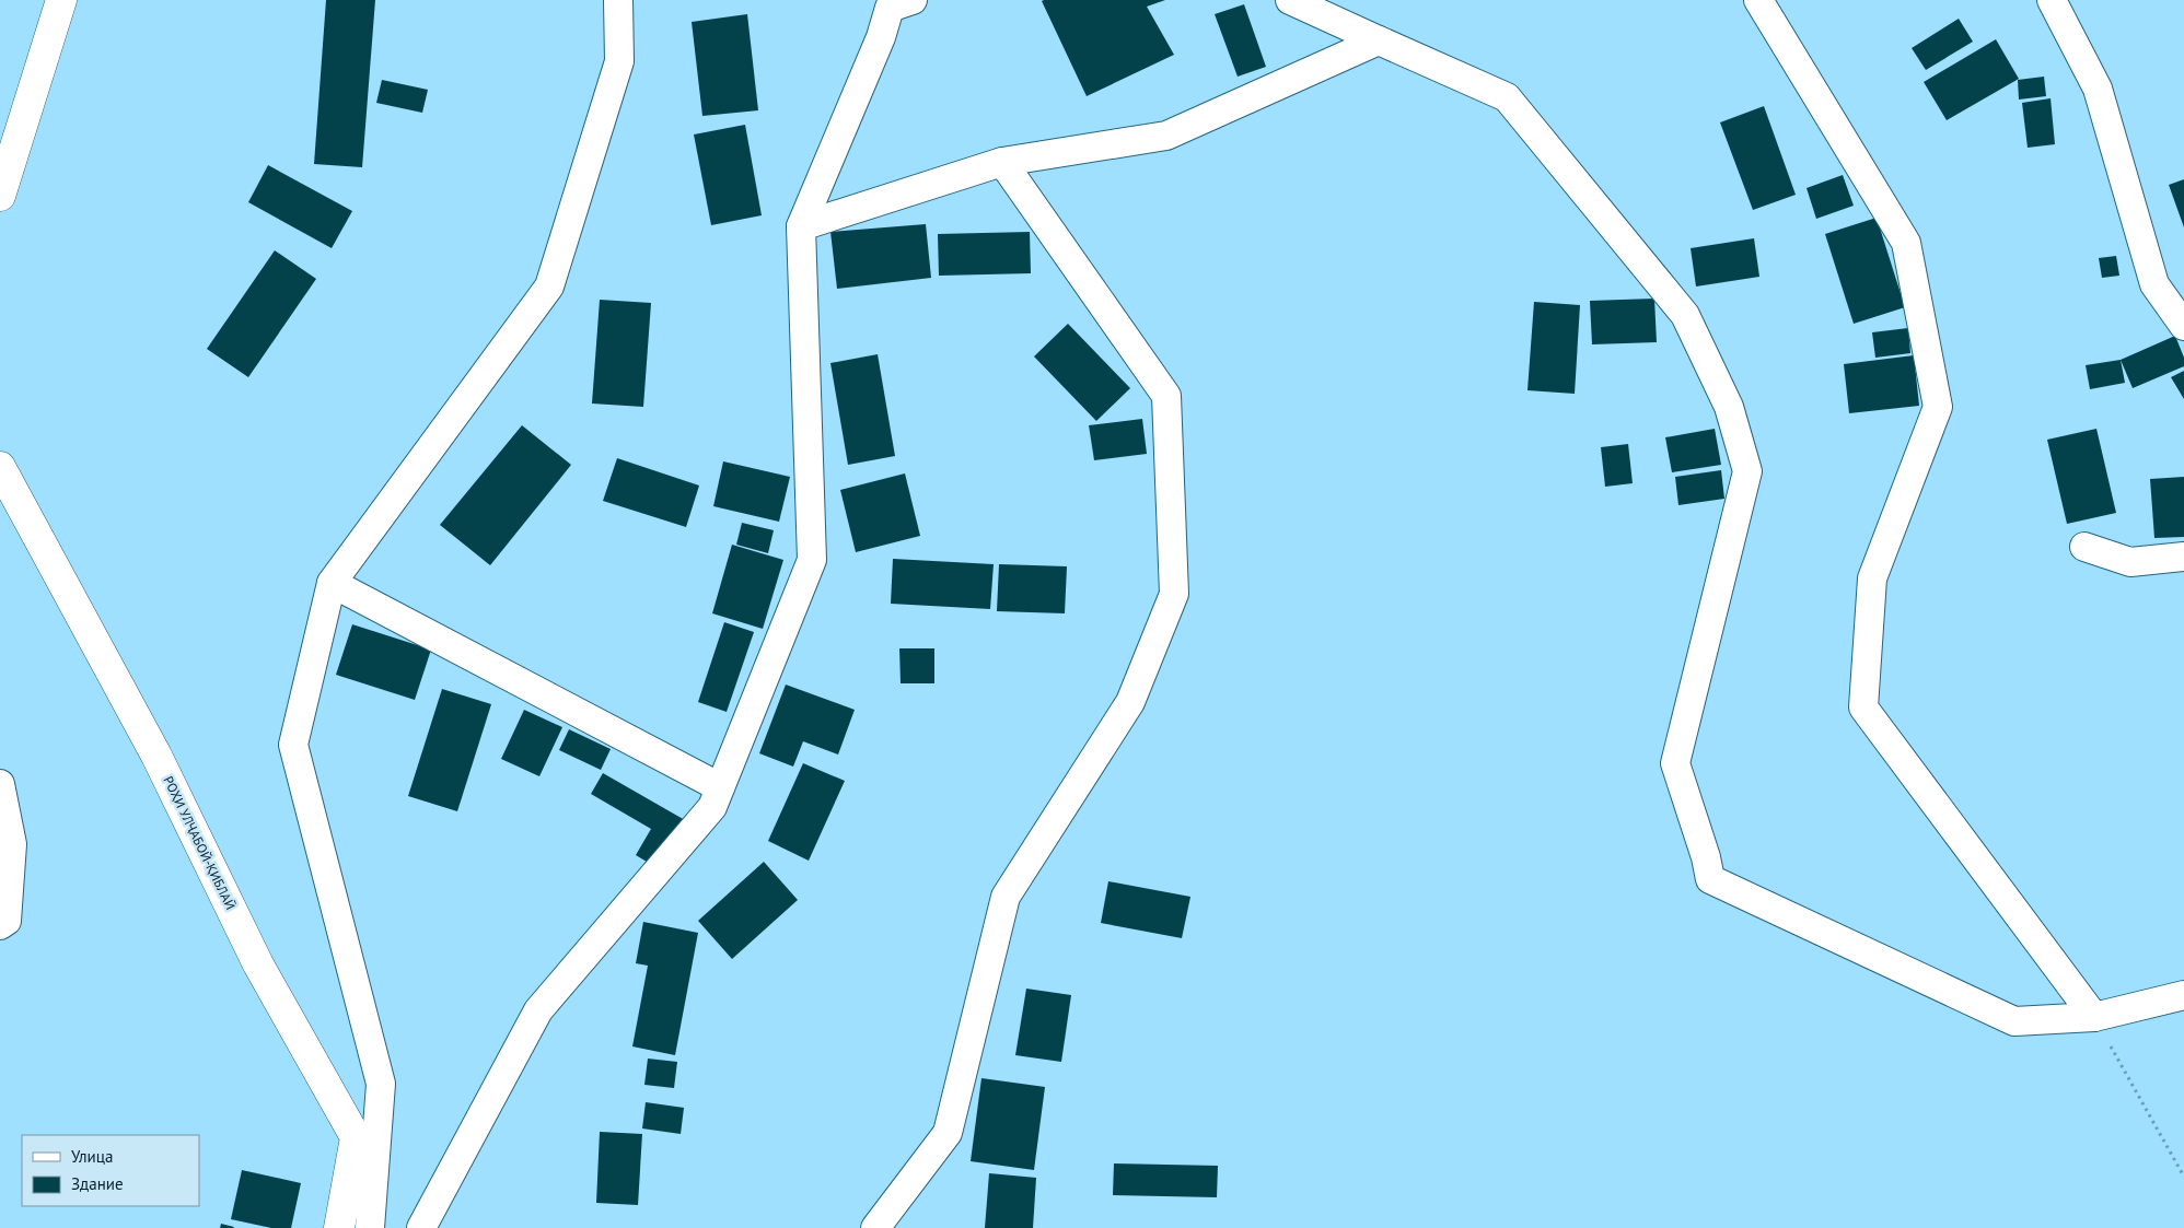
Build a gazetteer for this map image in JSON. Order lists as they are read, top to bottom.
{
  "streets": {
    "street": ["РОҲИ УЛҶАБОЙ-ҚИБЛАӢ"]
  },
  "legend": ["Улица", "Здание"]
}
